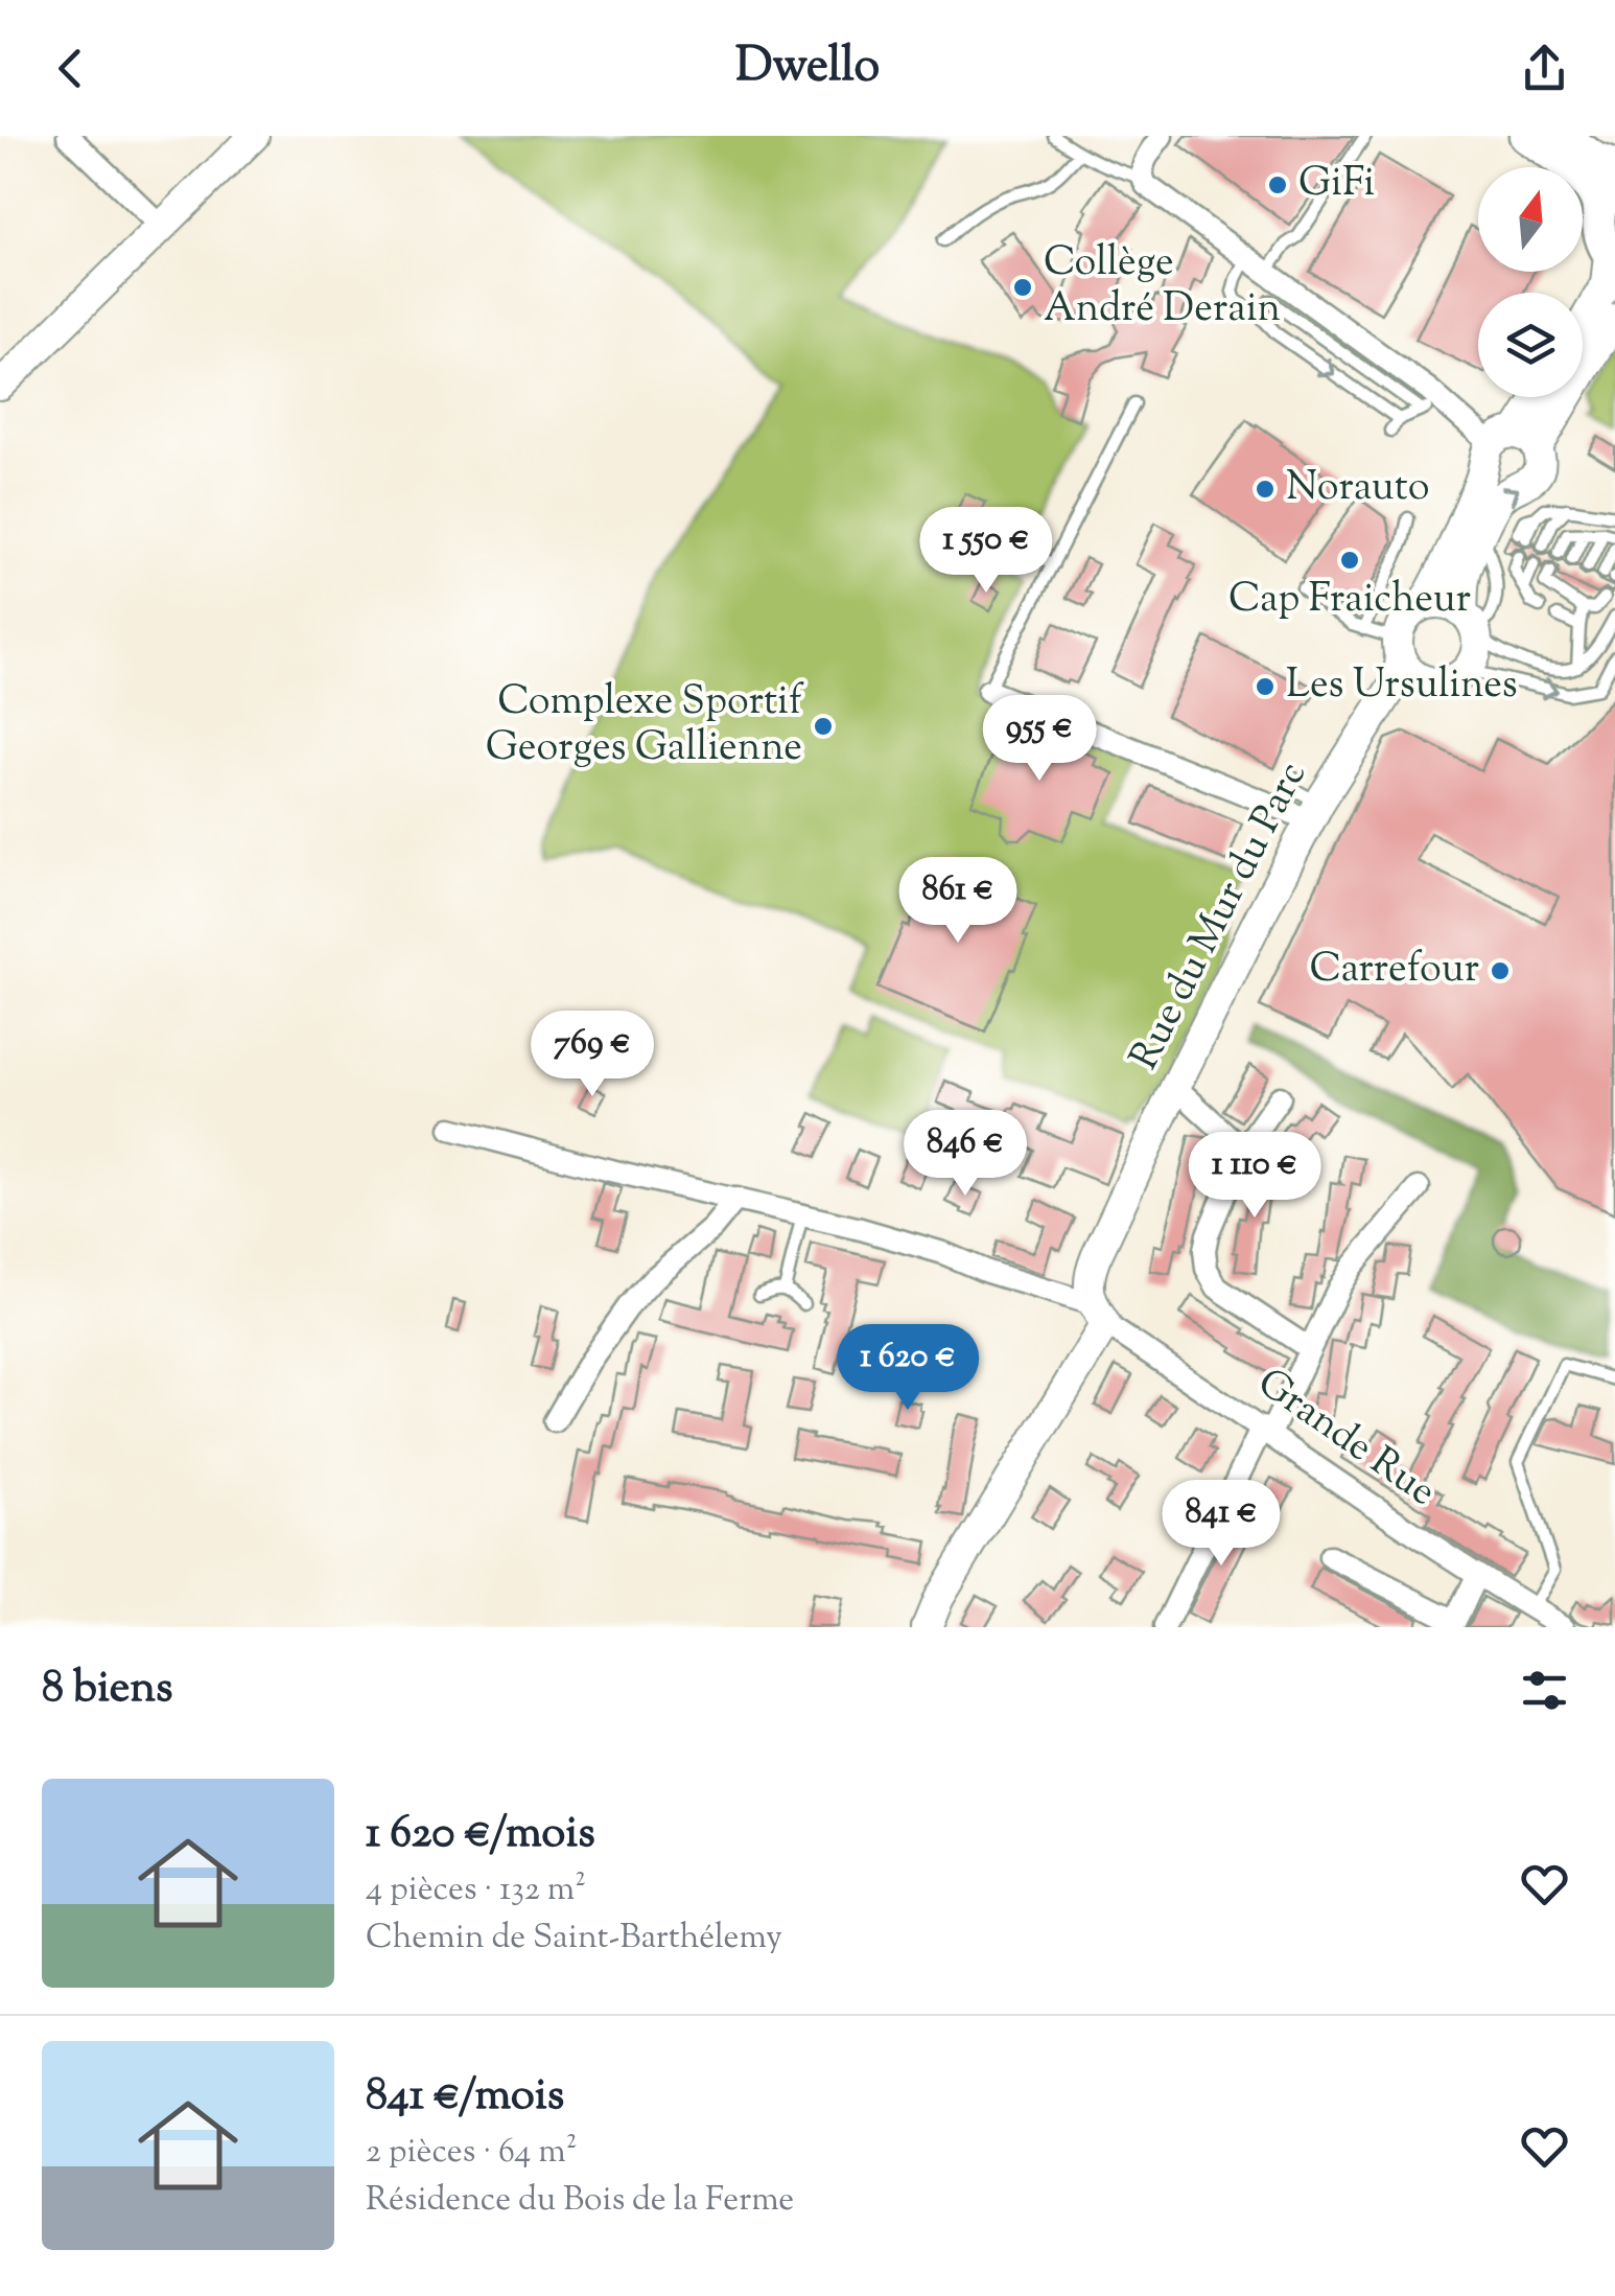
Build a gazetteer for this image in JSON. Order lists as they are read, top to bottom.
{
  "streets": {
    "street": ["Rue du Mur du Parc", "Grande Rue"]
  },
  "crossings": [
    ["Rue du Mur du Parc", "Grande Rue"]
  ],
  "places": [
    "GiFi",
    "Collège André Derain",
    "Norauto",
    "Cap Fraicheur",
    "Les Ursulines",
    "Complexe Sportif Georges Gallienne",
    "Carrefour"
  ],
  "north": "top",
  "page": {
    "header": "Dwello",
    "price": [
      "1 550 €",
      "955 €",
      "861 €",
      "769 €",
      "846 €",
      "1 110 €",
      "1 620 €",
      "841 €"
    ],
    "heading": "8 biens",
    "list": [
      {
        "name": "1 620 €/mois",
        "note": "4 pièces · 132 m² · Chemin de Saint-Barthélemy"
      },
      {
        "name": "841 €/mois",
        "note": "2 pièces · 64 m² · Résidence du Bois de la Ferme"
      }
    ]
  }
}
